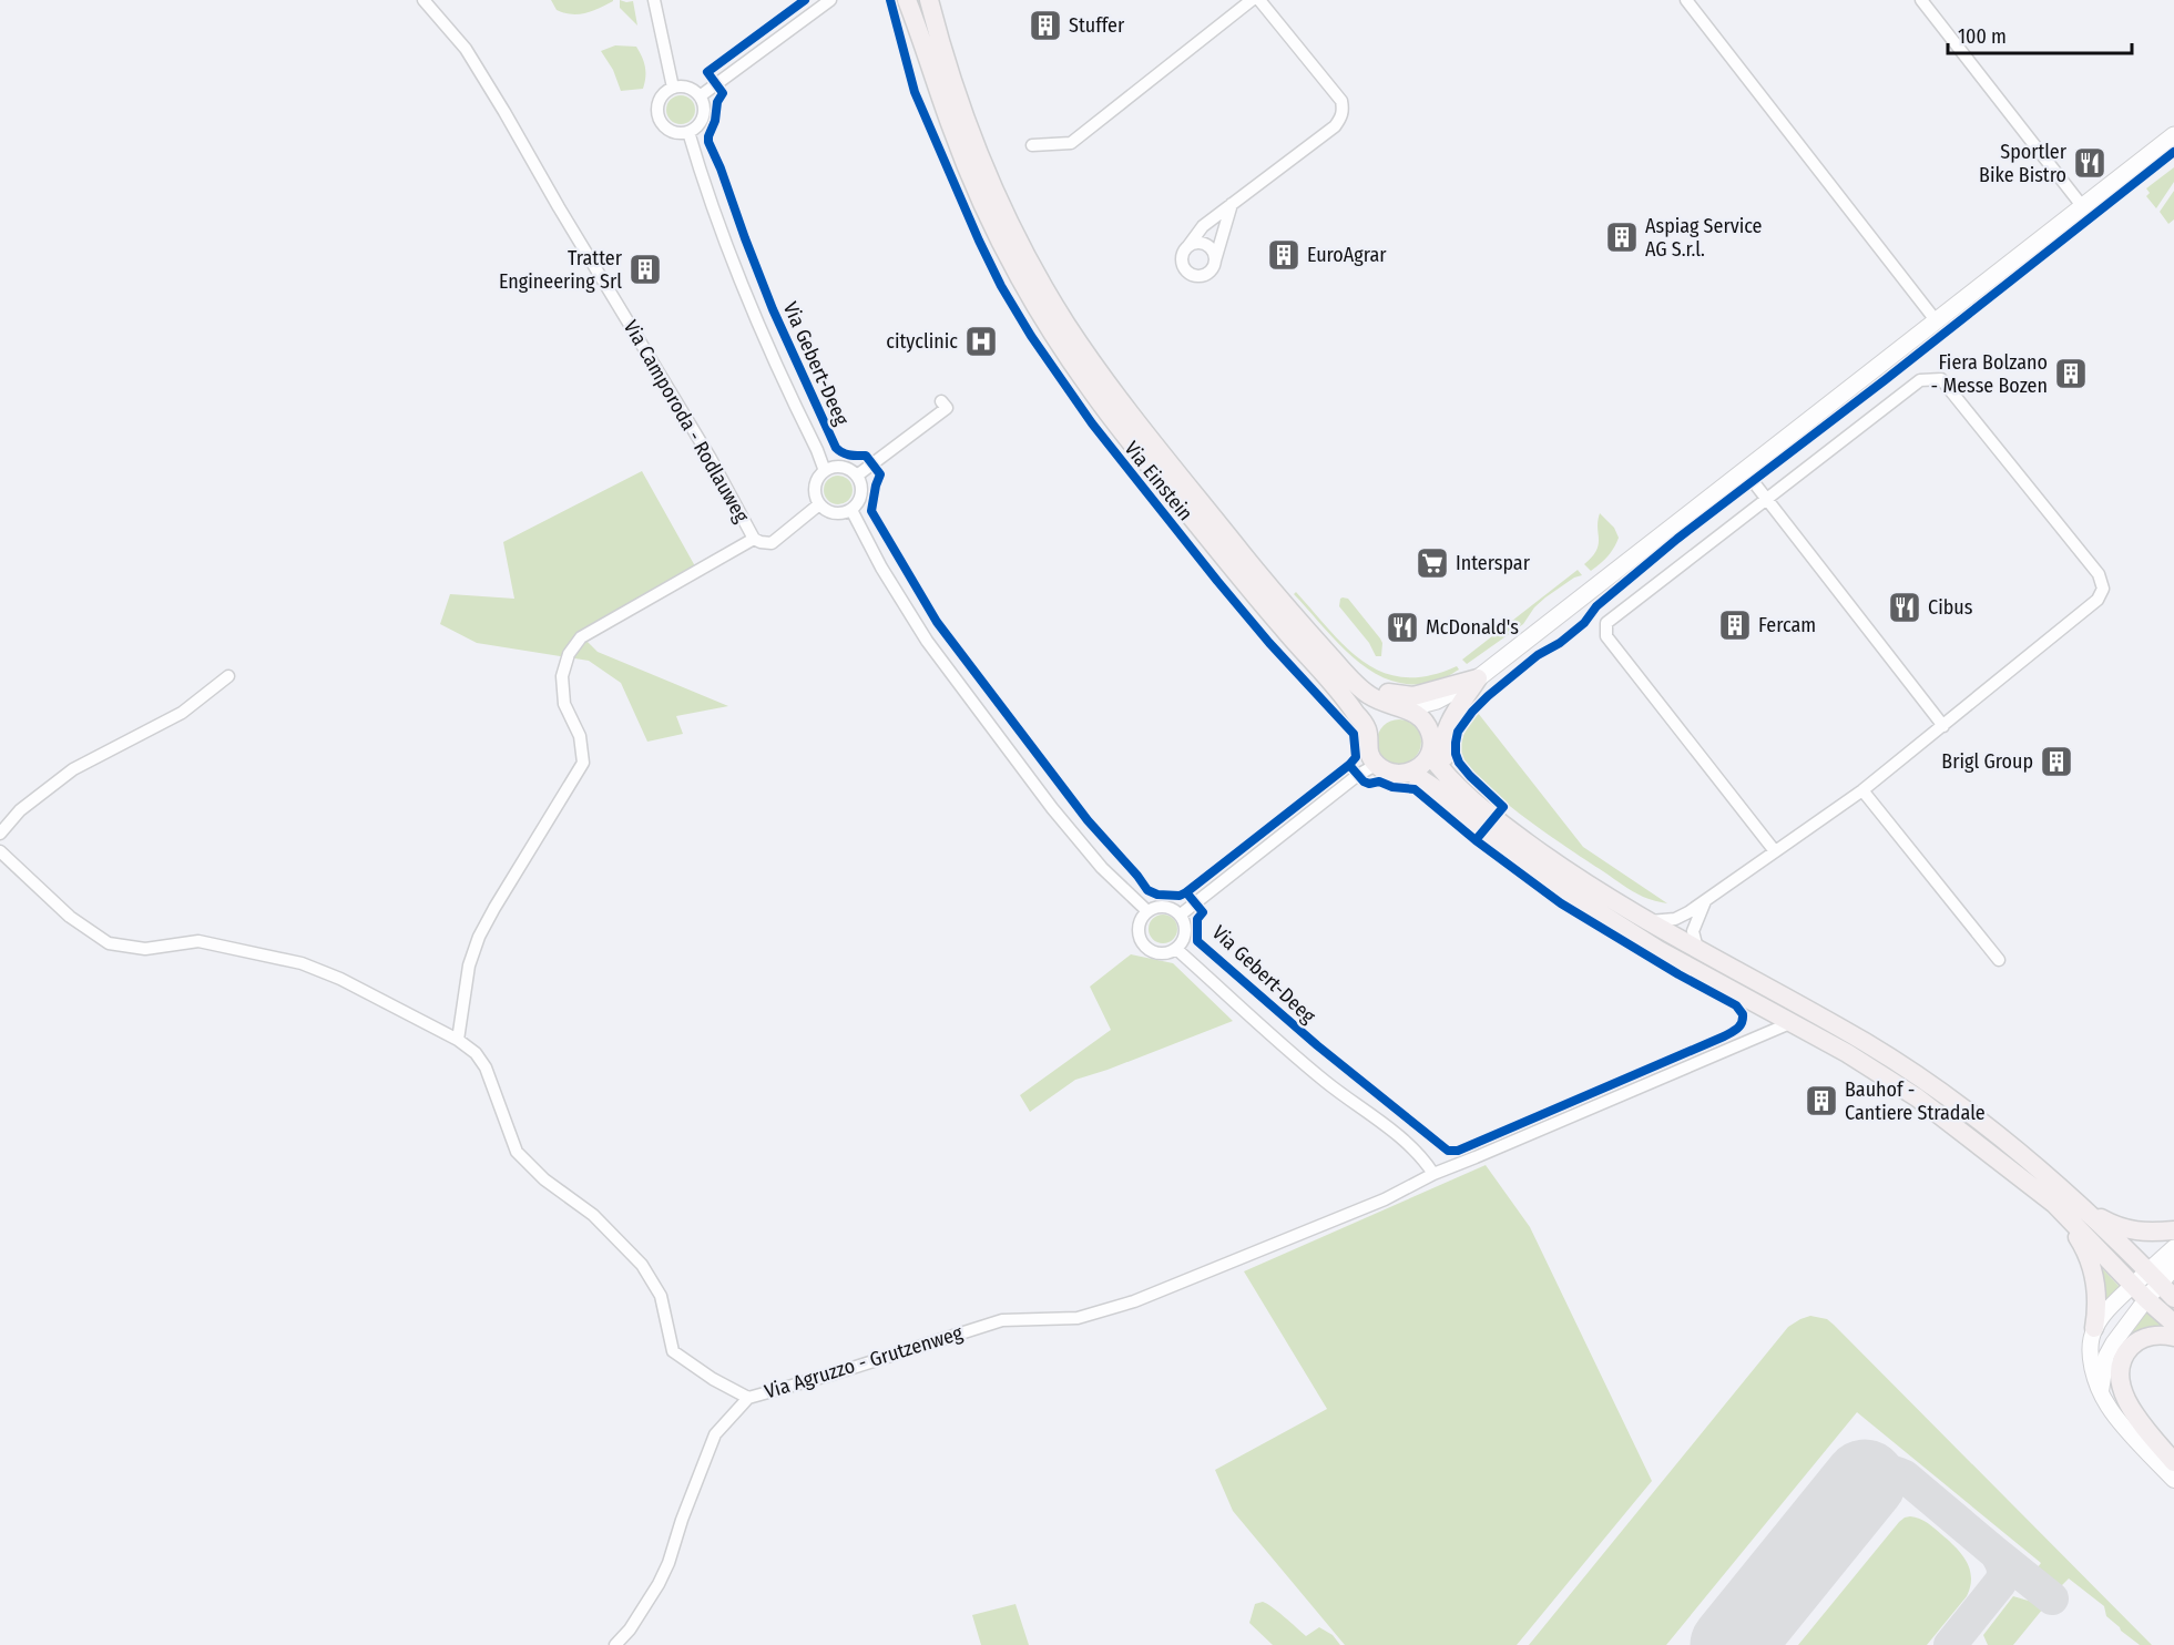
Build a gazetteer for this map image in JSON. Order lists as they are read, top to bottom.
{
  "streets": {
    "street": ["Via Camporoda - Rodlauweg", "Via Agruzzo - Grutzenweg"],
    "cycle path": ["Via Gebert-Deeg", "Via Einstein"]
  },
  "crossings": [
    ["Via Camporoda - Rodlauweg", "Via Agruzzo - Grutzenweg"]
  ],
  "places": {
    "building": [
      "Stuffer",
      "Aspiag Service AG S.r.l.",
      "EuroAgrar",
      "Tratter Engineering Srl",
      "Fiera Bolzano - Messe Bozen",
      "Fercam",
      "Brigl Group",
      "Bauhof - Cantiere Stradale"
    ],
    "restaurant": ["Sportler Bike Bistro", "Cibus", "McDonald's"],
    "hospital": ["cityclinic"],
    "supermarket": ["Interspar"]
  },
  "scale_bar": "100 m"
}
